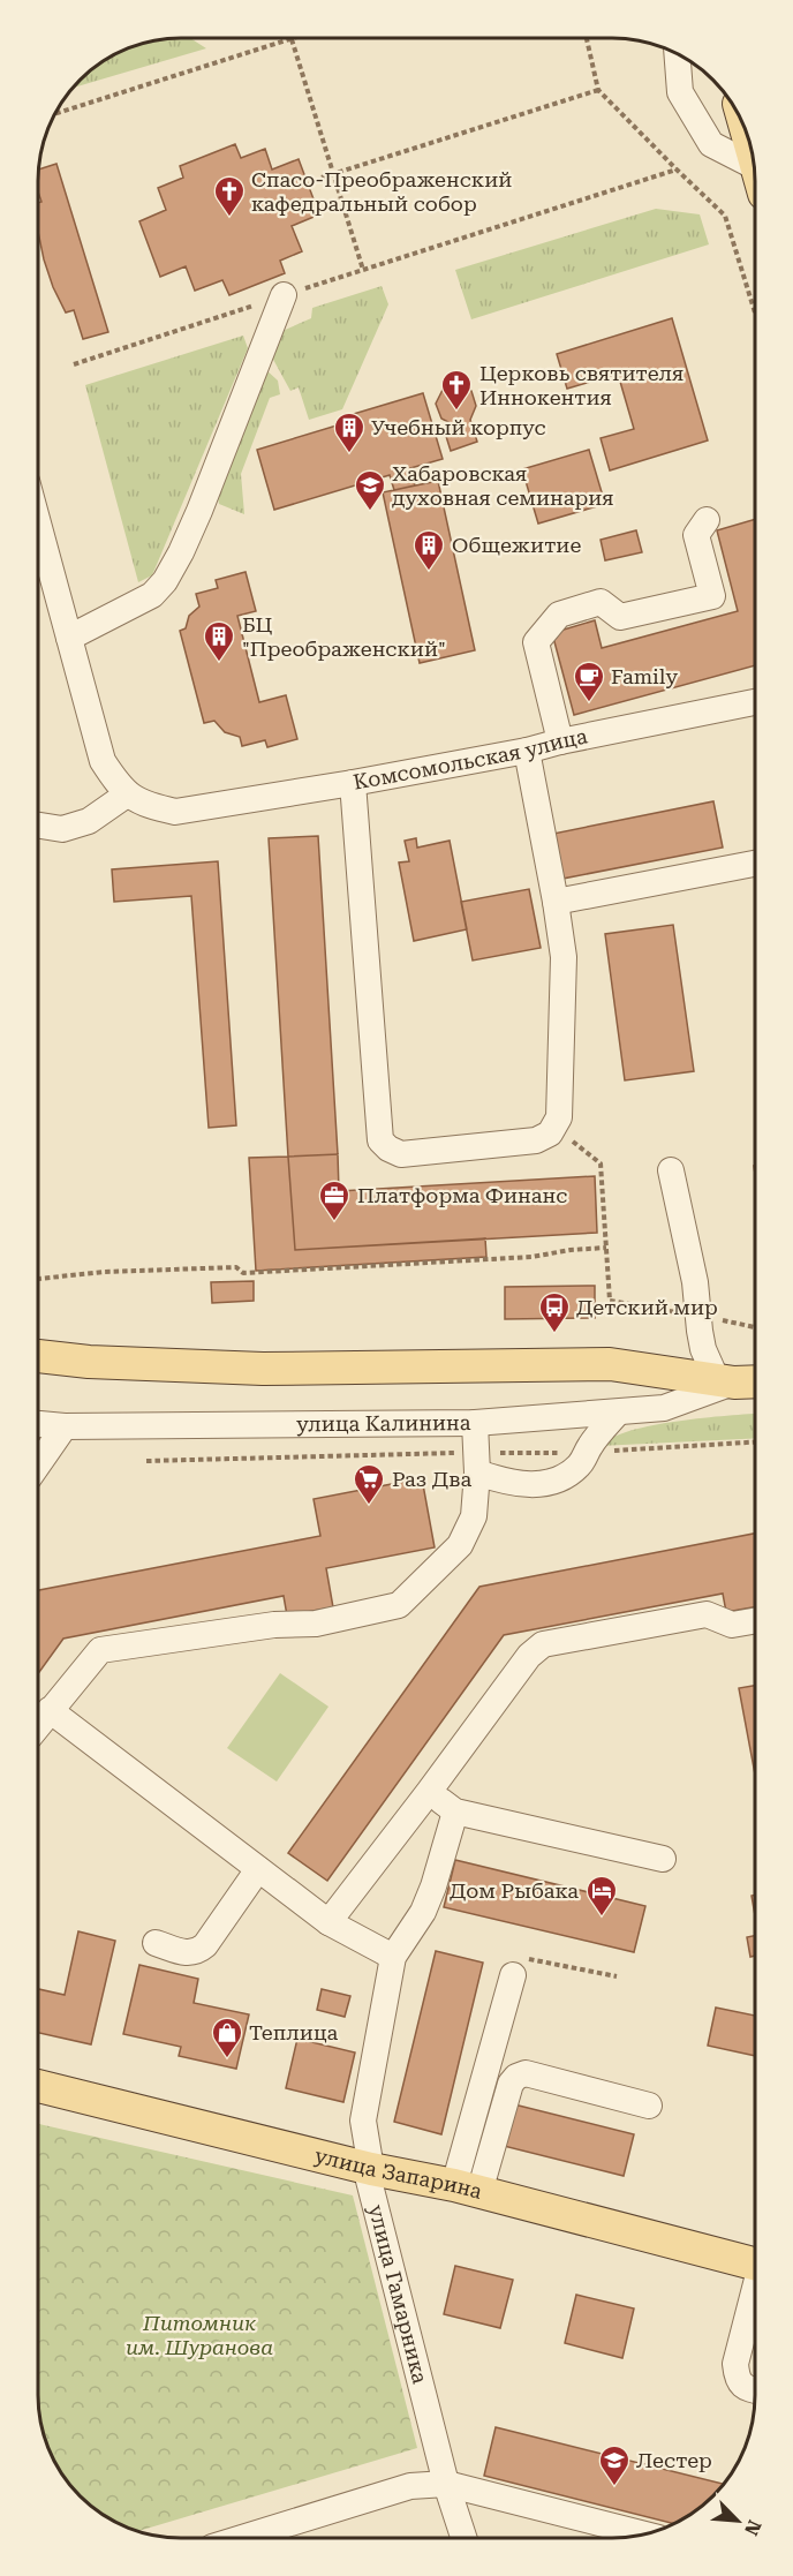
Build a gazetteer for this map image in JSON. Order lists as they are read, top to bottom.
{
  "streets": {
    "main road": ["улица Запарина"],
    "street": ["Комсомольская улица", "улица Калинина", "улица Гамарника"]
  },
  "crossings": [
    ["улица Запарина", "улица Гамарника"]
  ],
  "parks": ["Питомник им. Шуранова"],
  "places": {
    "church": ["Спасо-Преображенский кафедральный собор", "Церковь святителя Иннокентия"],
    "building": ["Учебный корпус", "Общежитие", "БЦ \"Преображенский\""],
    "school or university": ["Хабаровская духовная семинария", "Лестер"],
    "cafe": ["Family"],
    "office": ["Платформа Финанс"],
    "bus stop": ["Детский мир"],
    "supermarket": ["Раз Два"],
    "hotel": ["Дом Рыбака"],
    "shop": ["Теплица"]
  },
  "north": "bottom right"
}
